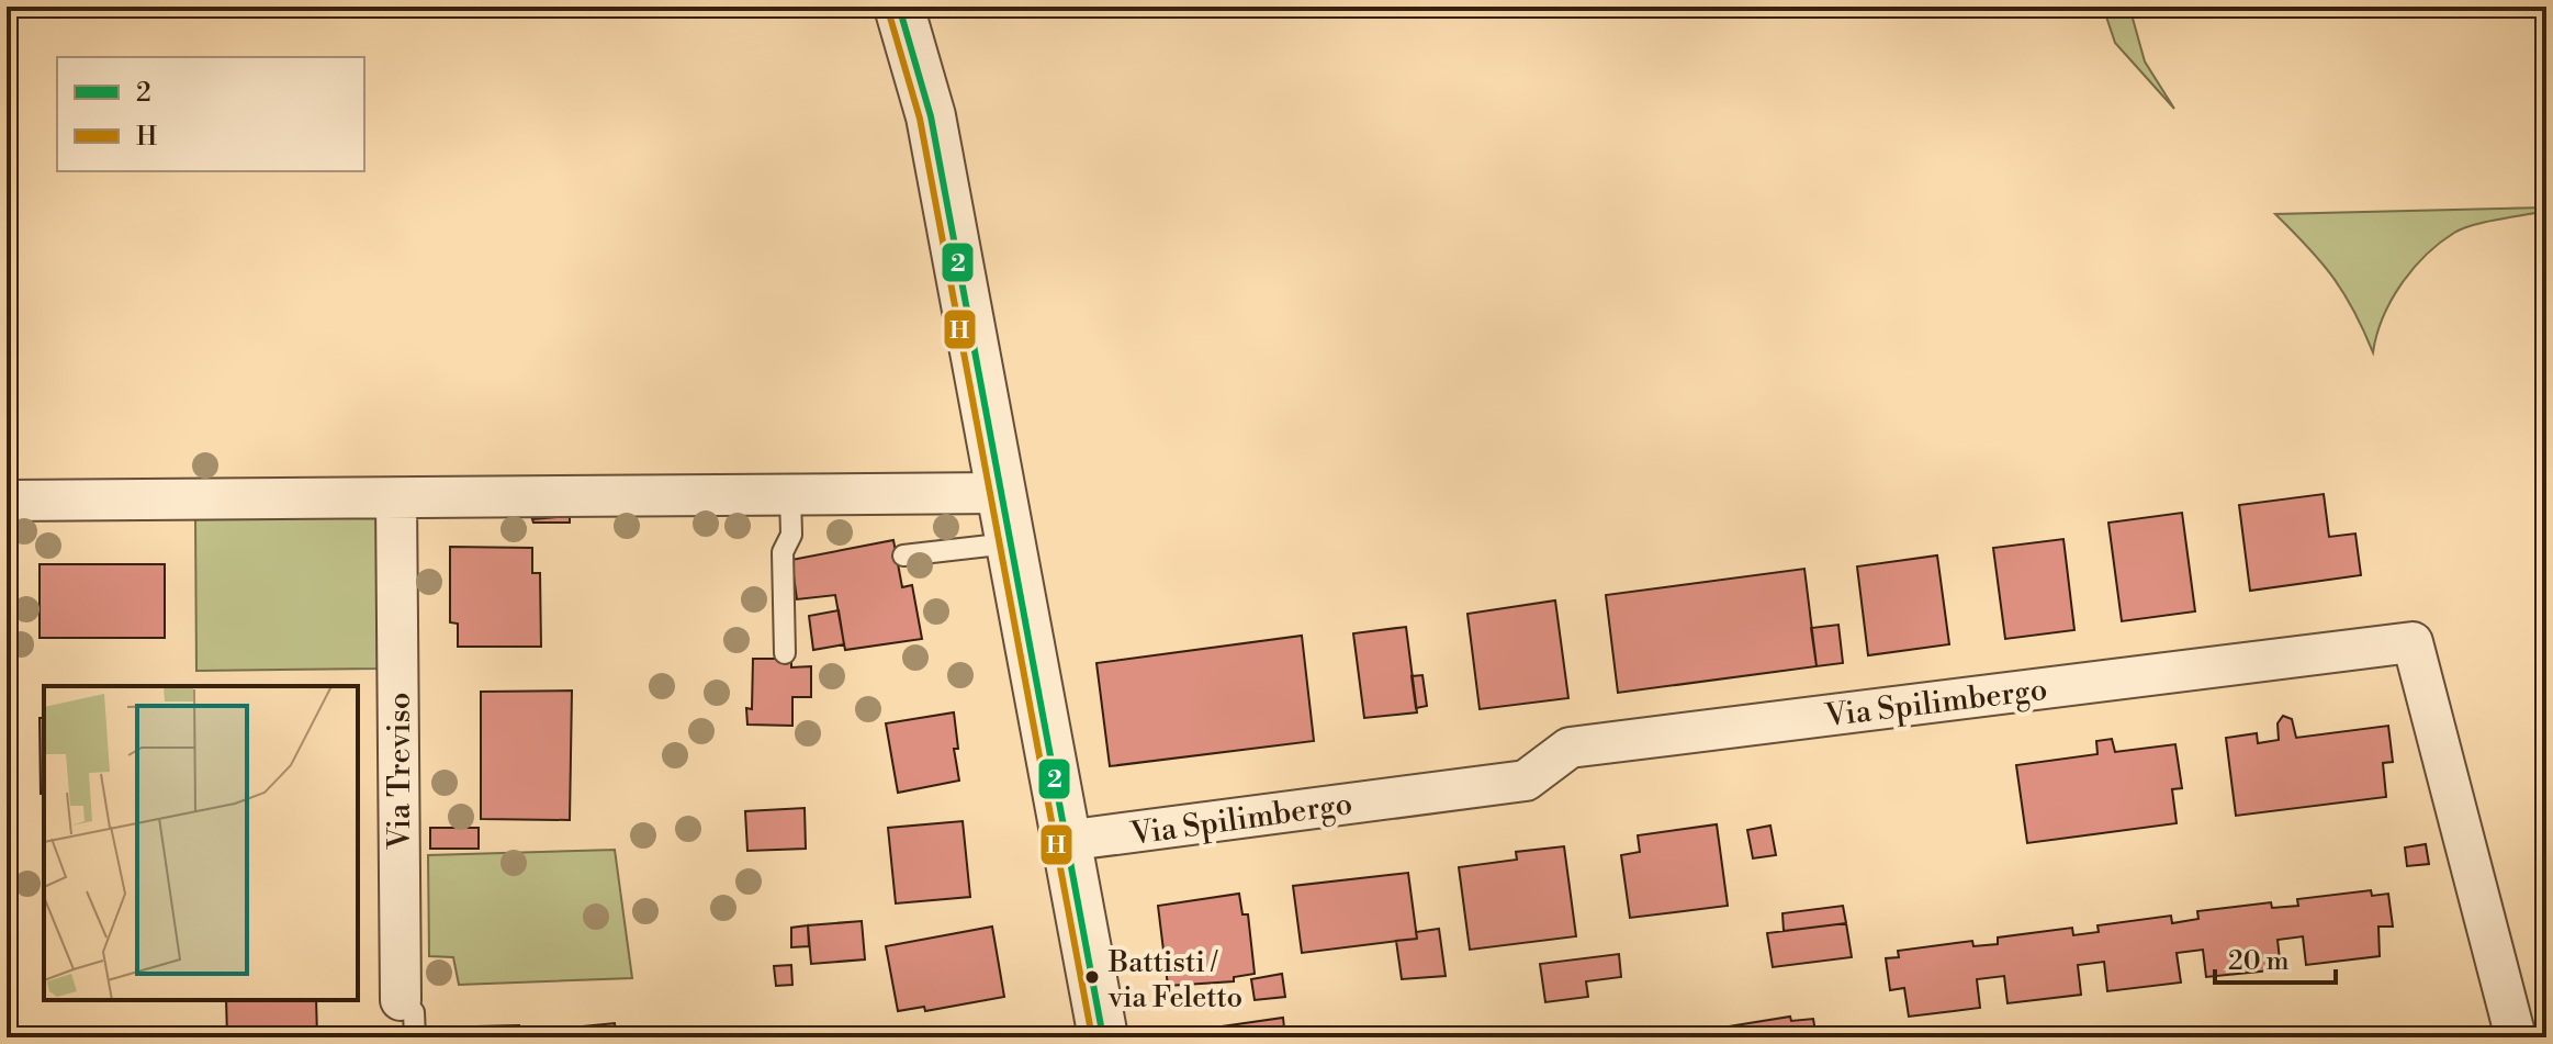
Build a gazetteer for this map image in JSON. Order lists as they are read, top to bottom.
{
  "streets": {
    "street": ["Via Spilimbergo", "Via Treviso"]
  },
  "places": ["Battisti / via Feletto"],
  "lines": ["transit line 2", "transit line H"],
  "legend": ["2", "H"],
  "scale_bar": "20 m"
}
